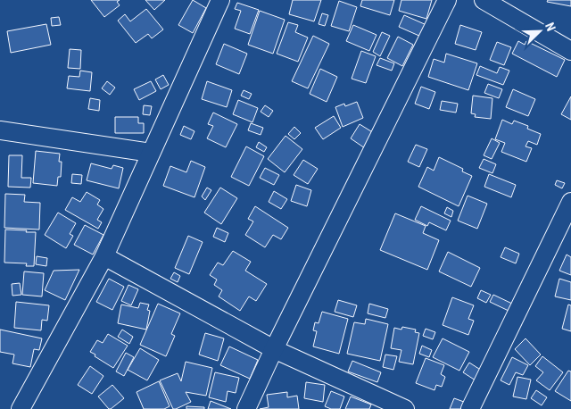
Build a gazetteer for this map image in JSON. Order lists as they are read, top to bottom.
{
  "north": "top right"
}
